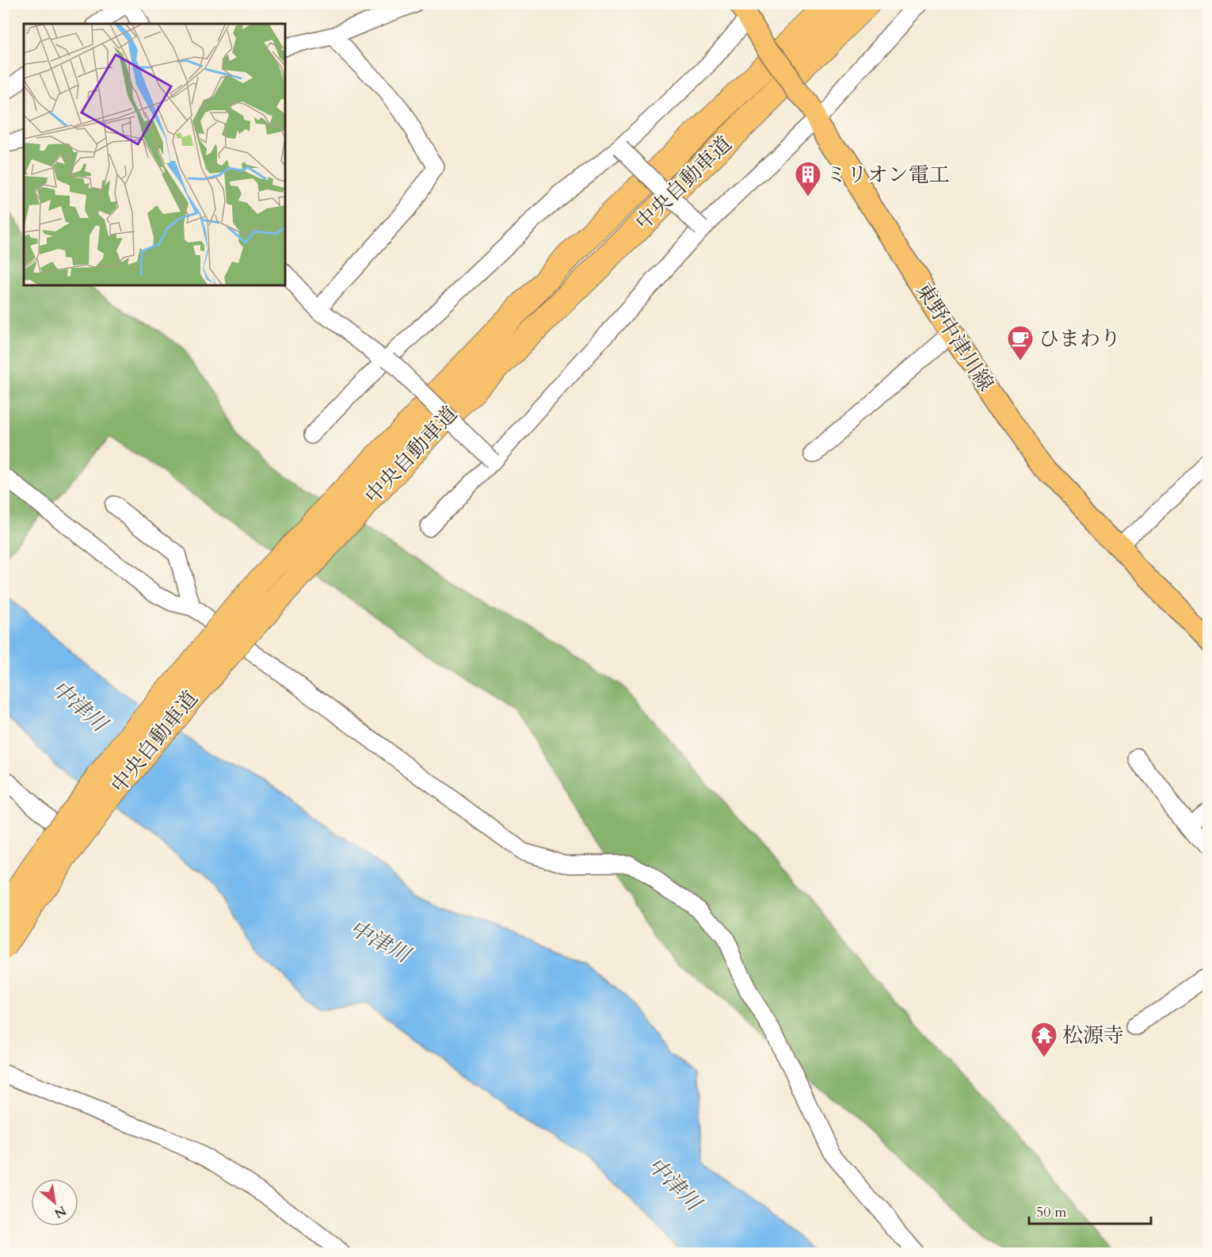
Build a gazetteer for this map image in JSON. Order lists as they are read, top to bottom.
{
  "streets": {
    "highway": ["中央自動車道"],
    "main road": ["東野中津川線"]
  },
  "water": ["中津川"],
  "places": {
    "building": ["ミリオン電工"],
    "cafe": ["ひまわり"],
    "temple": ["松源寺"]
  },
  "scale_bar": "50 m",
  "north": "bottom right"
}
